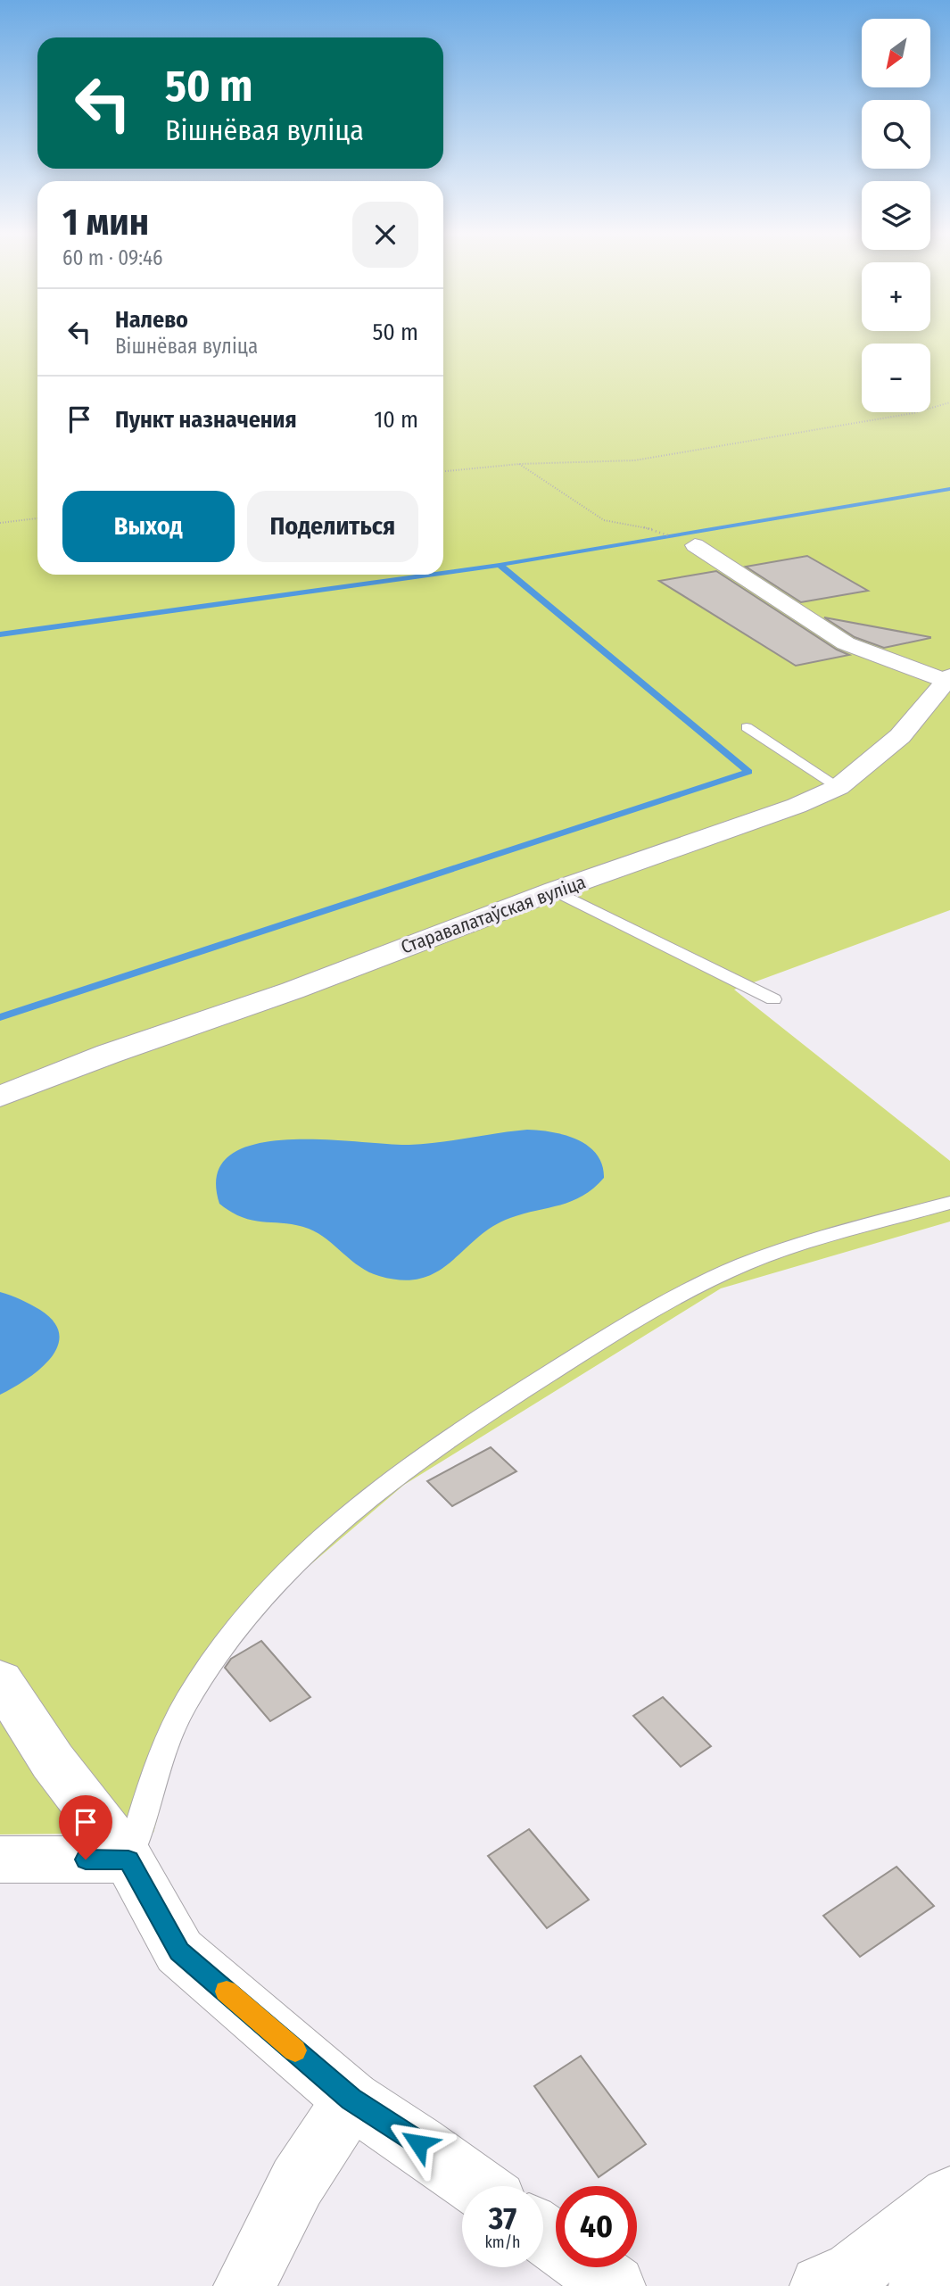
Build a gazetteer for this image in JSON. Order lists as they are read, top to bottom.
{
  "streets": {
    "street": ["Старавалатаўская вуліца"]
  },
  "north": "bottom left",
  "page": {
    "map_buttons": ["+", "−"],
    "turn": ["50 m", "Вішнёвая вуліца"],
    "heading": ["1 мин", "60 m · 09:46"],
    "list": [
      {
        "name": "Налево",
        "note": "Вішнёвая вуліца",
        "value": "50 m"
      },
      {
        "name": "Пункт назначения",
        "value": "10 m"
      }
    ],
    "buttons": ["Выход", "Поделиться"],
    "speed": "37 km/h",
    "limit": "40"
  }
}
